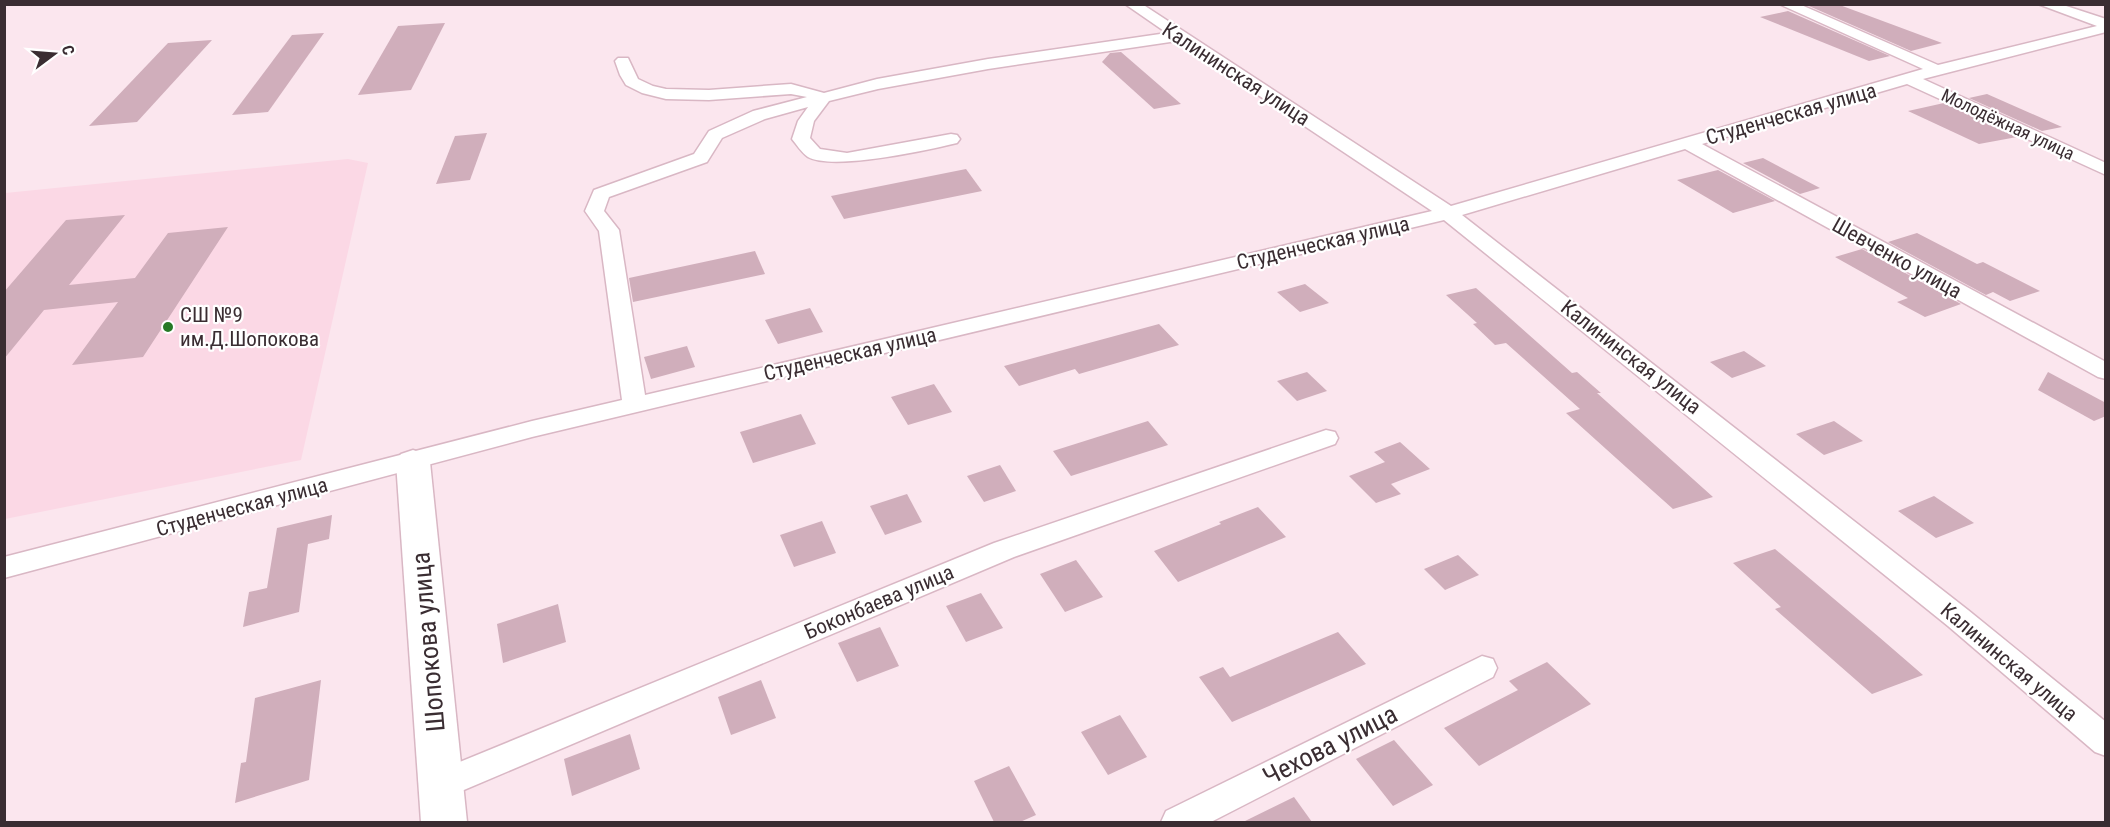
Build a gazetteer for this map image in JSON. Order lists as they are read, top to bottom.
{
  "streets": {
    "street": [
      "Калининская улица",
      "Студенческая улица",
      "Молодёжная улица",
      "Шевченко улица",
      "Боконбаева улица",
      "Шопокова улица",
      "Чехова улица"
    ]
  },
  "crossings": [
    ["Калининская улица", "Студенческая улица"],
    ["Студенческая улица", "Молодёжная улица"],
    ["Студенческая улица", "Шевченко улица"],
    ["Студенческая улица", "Шопокова улица"],
    ["Боконбаева улица", "Шопокова улица"]
  ],
  "places": ["СШ №9 им.Д.Шопокова"],
  "north": "right"
}
